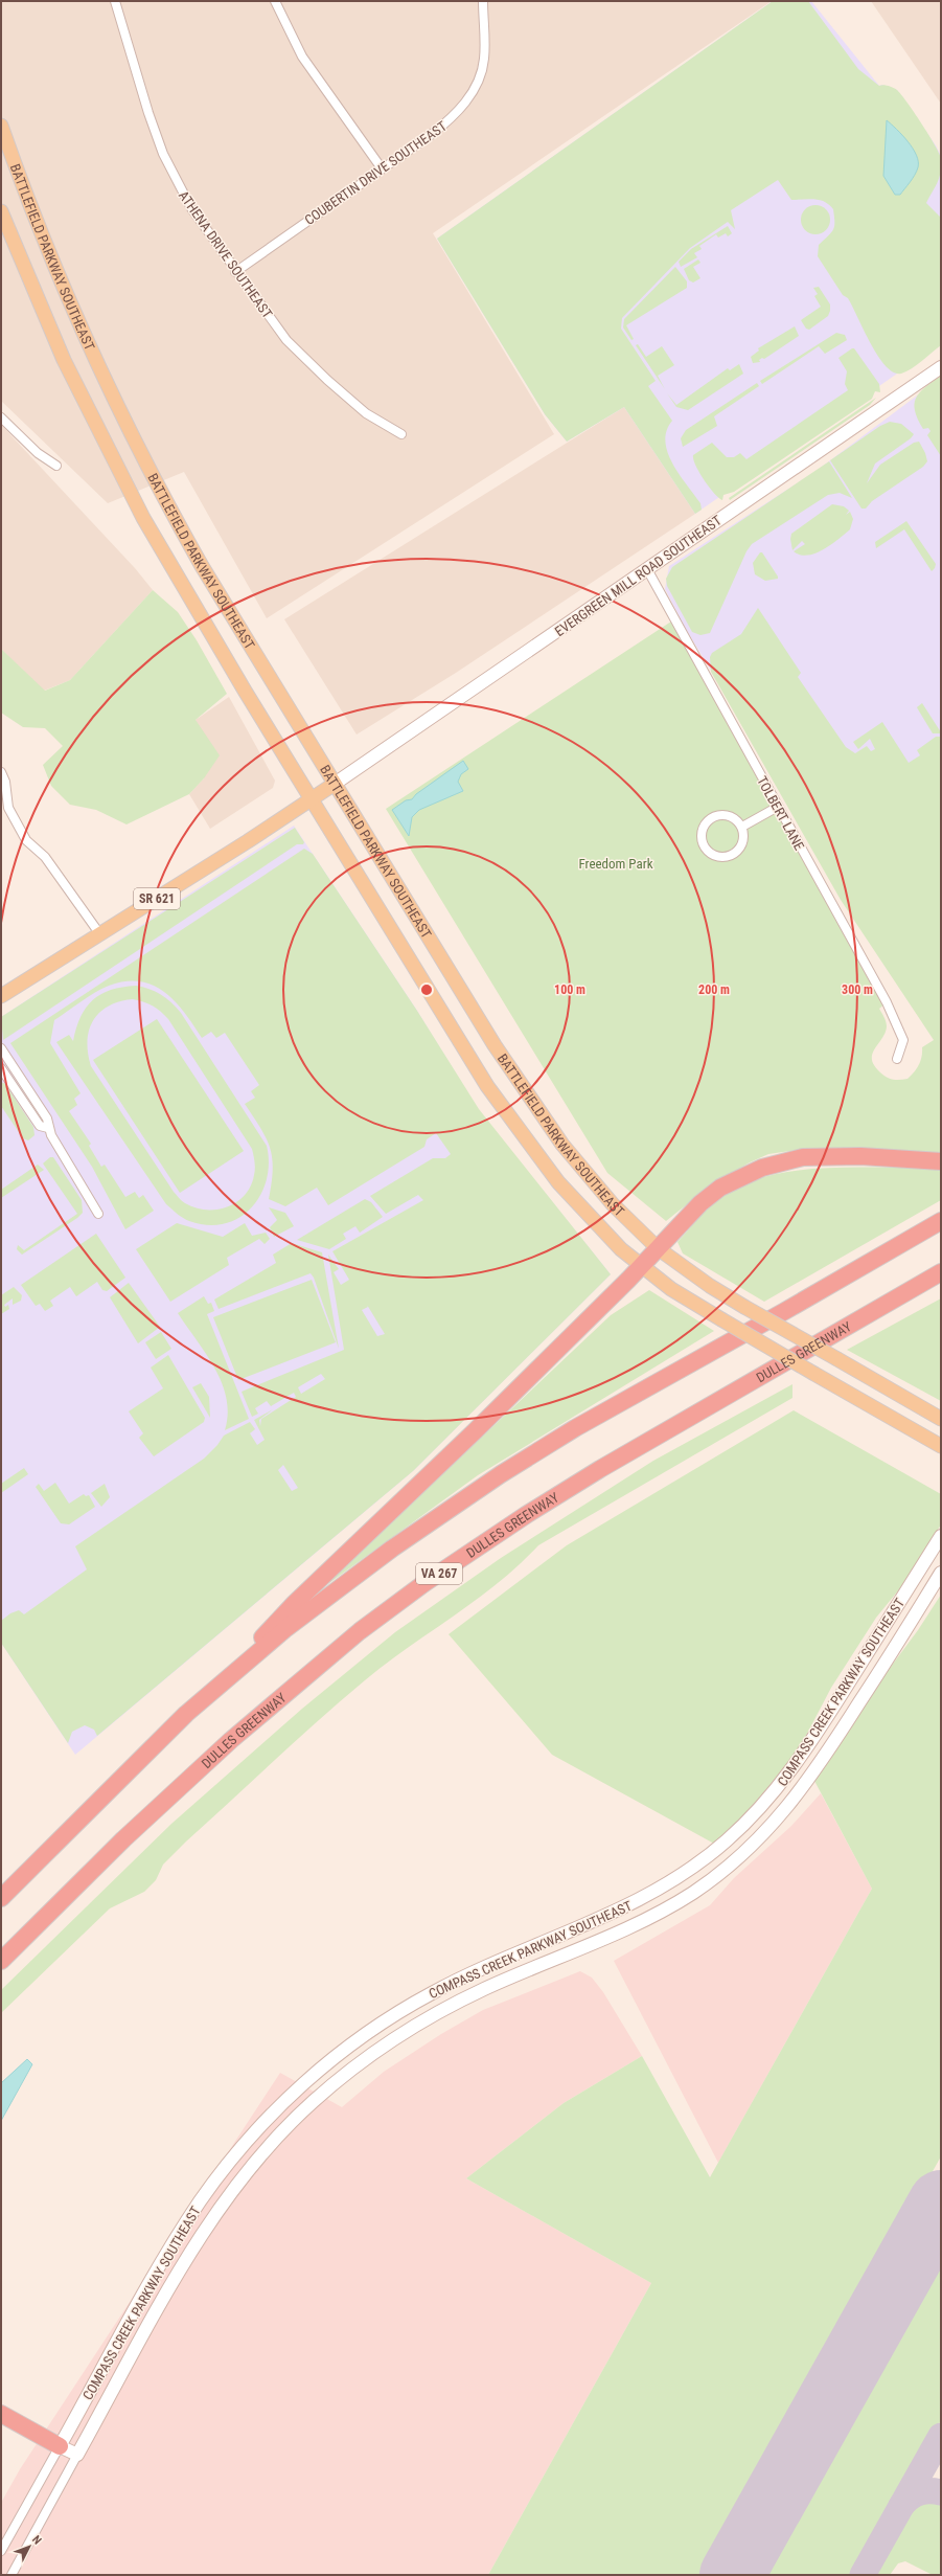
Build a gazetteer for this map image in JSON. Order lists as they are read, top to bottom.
{
  "streets": {
    "highway": ["DULLES GREENWAY", "VA 267"],
    "main road": ["BATTLEFIELD PARKWAY SOUTHEAST", "SR 621"],
    "street": [
      "COUBERTIN DRIVE SOUTHEAST",
      "ATHENA DRIVE SOUTHEAST",
      "EVERGREEN MILL ROAD SOUTHEAST",
      "TOLBERT LANE",
      "COMPASS CREEK PARKWAY SOUTHEAST"
    ]
  },
  "crossings": [
    ["COUBERTIN DRIVE SOUTHEAST", "ATHENA DRIVE SOUTHEAST"],
    ["BATTLEFIELD PARKWAY SOUTHEAST", "EVERGREEN MILL ROAD SOUTHEAST"],
    ["BATTLEFIELD PARKWAY SOUTHEAST", "SR 621"],
    ["EVERGREEN MILL ROAD SOUTHEAST", "TOLBERT LANE"],
    ["EVERGREEN MILL ROAD SOUTHEAST", "SR 621"]
  ],
  "parks": ["Freedom Park"],
  "north": "top right",
  "rings": ["100 m", "200 m", "300 m"]
}
